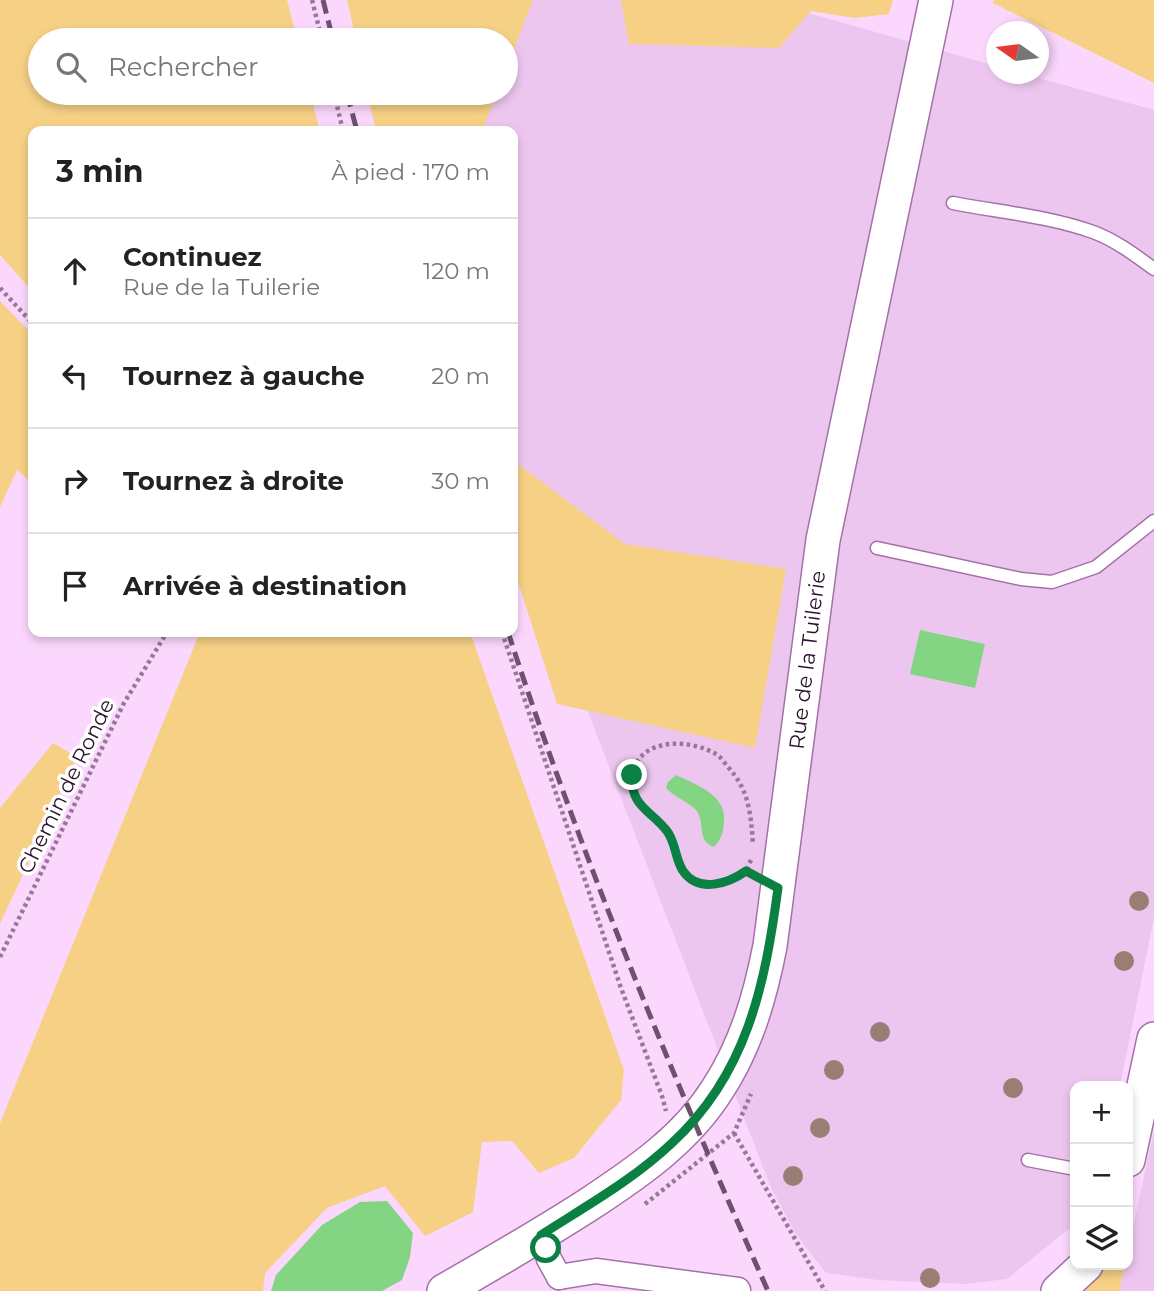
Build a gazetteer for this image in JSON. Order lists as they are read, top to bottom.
{
  "streets": {
    "street": ["Rue de la Tuilerie"],
    "path": ["Chemin de Ronde"]
  },
  "north": "left",
  "page": {
    "search": "Rechercher",
    "heading": ["3 min", "À pied · 170 m"],
    "list": [
      ["Continuez", "Rue de la Tuilerie", "120 m"],
      ["Tournez à gauche", "20 m"],
      ["Tournez à droite", "30 m"],
      "Arrivée à destination"
    ],
    "map_buttons": ["+", "−"]
  }
}
